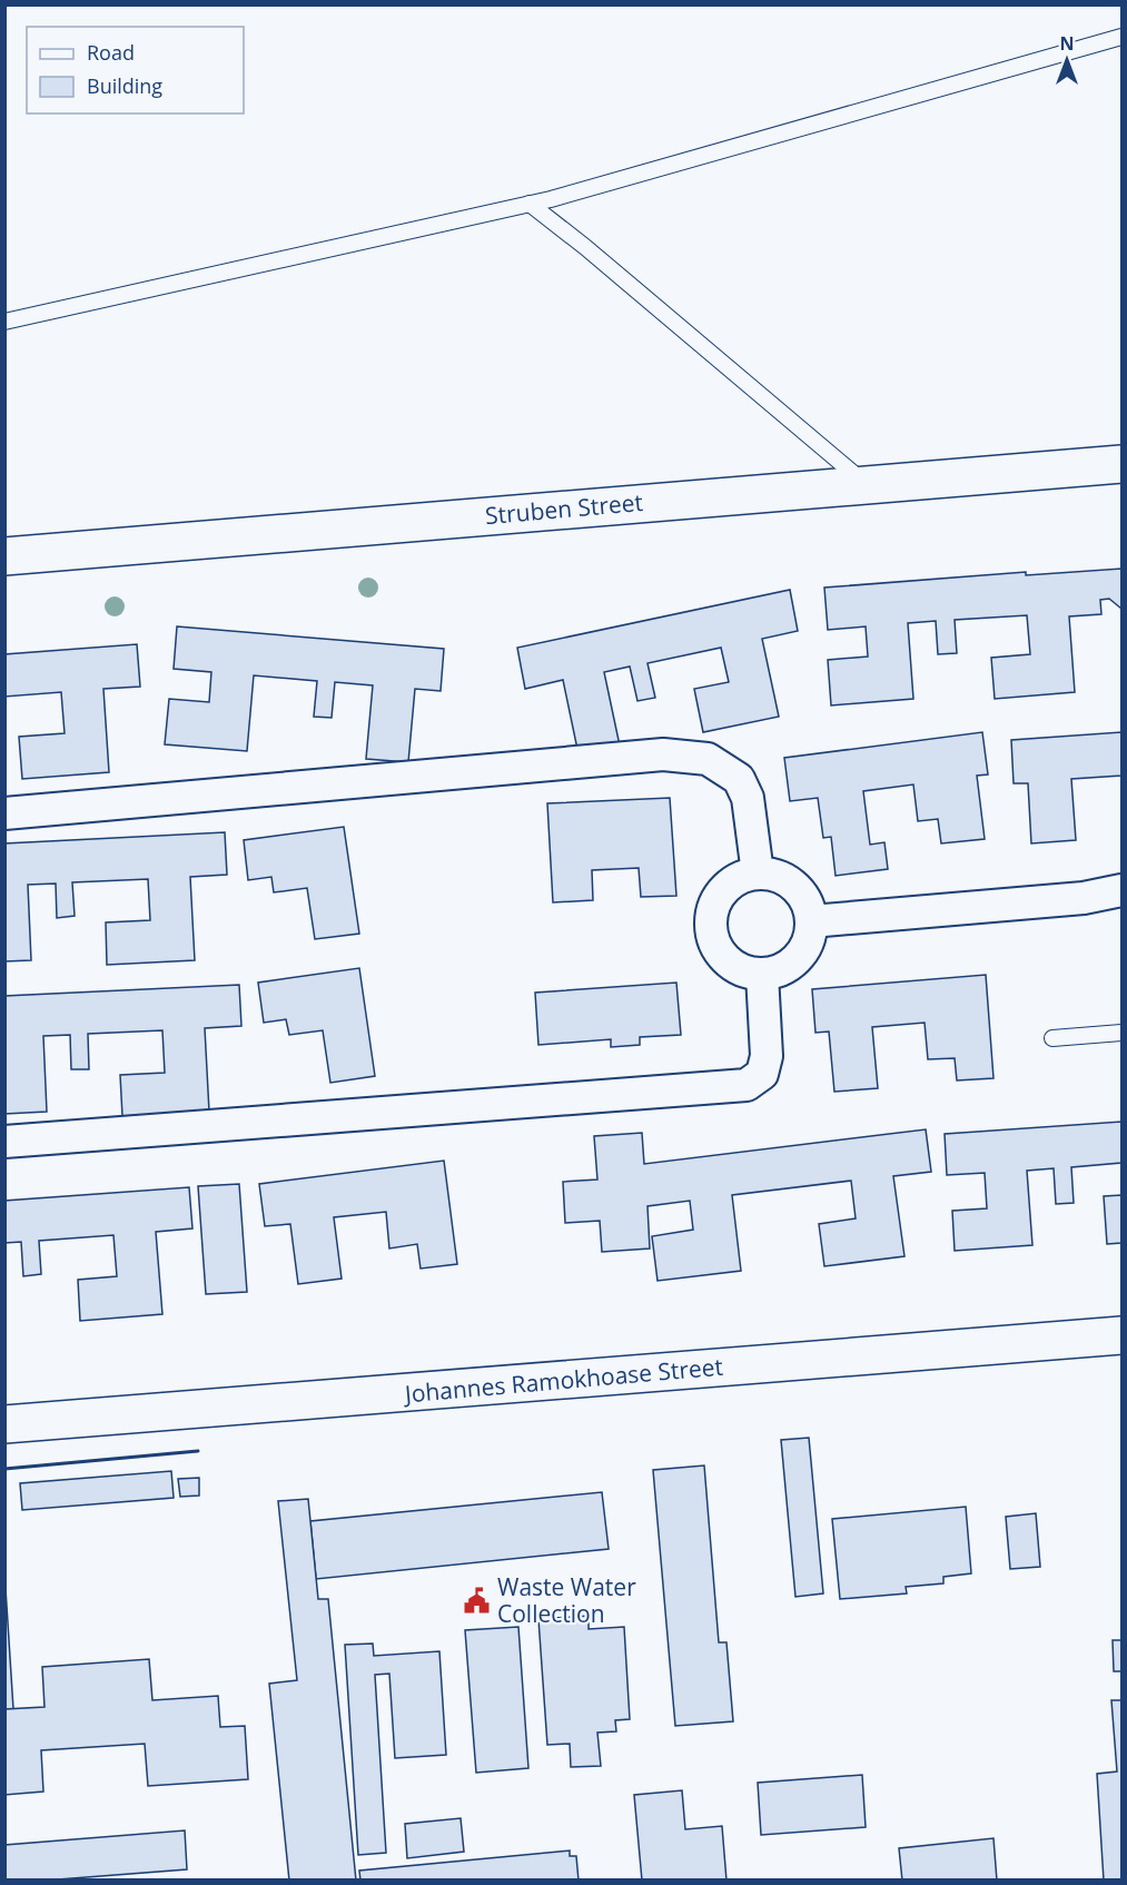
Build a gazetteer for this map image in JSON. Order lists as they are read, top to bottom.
{
  "streets": {
    "main road": ["Struben Street", "Johannes Ramokhoase Street"]
  },
  "places": {
    "public building": ["Waste Water Collection"]
  },
  "legend": ["Road", "Building"],
  "north": "top"
}
